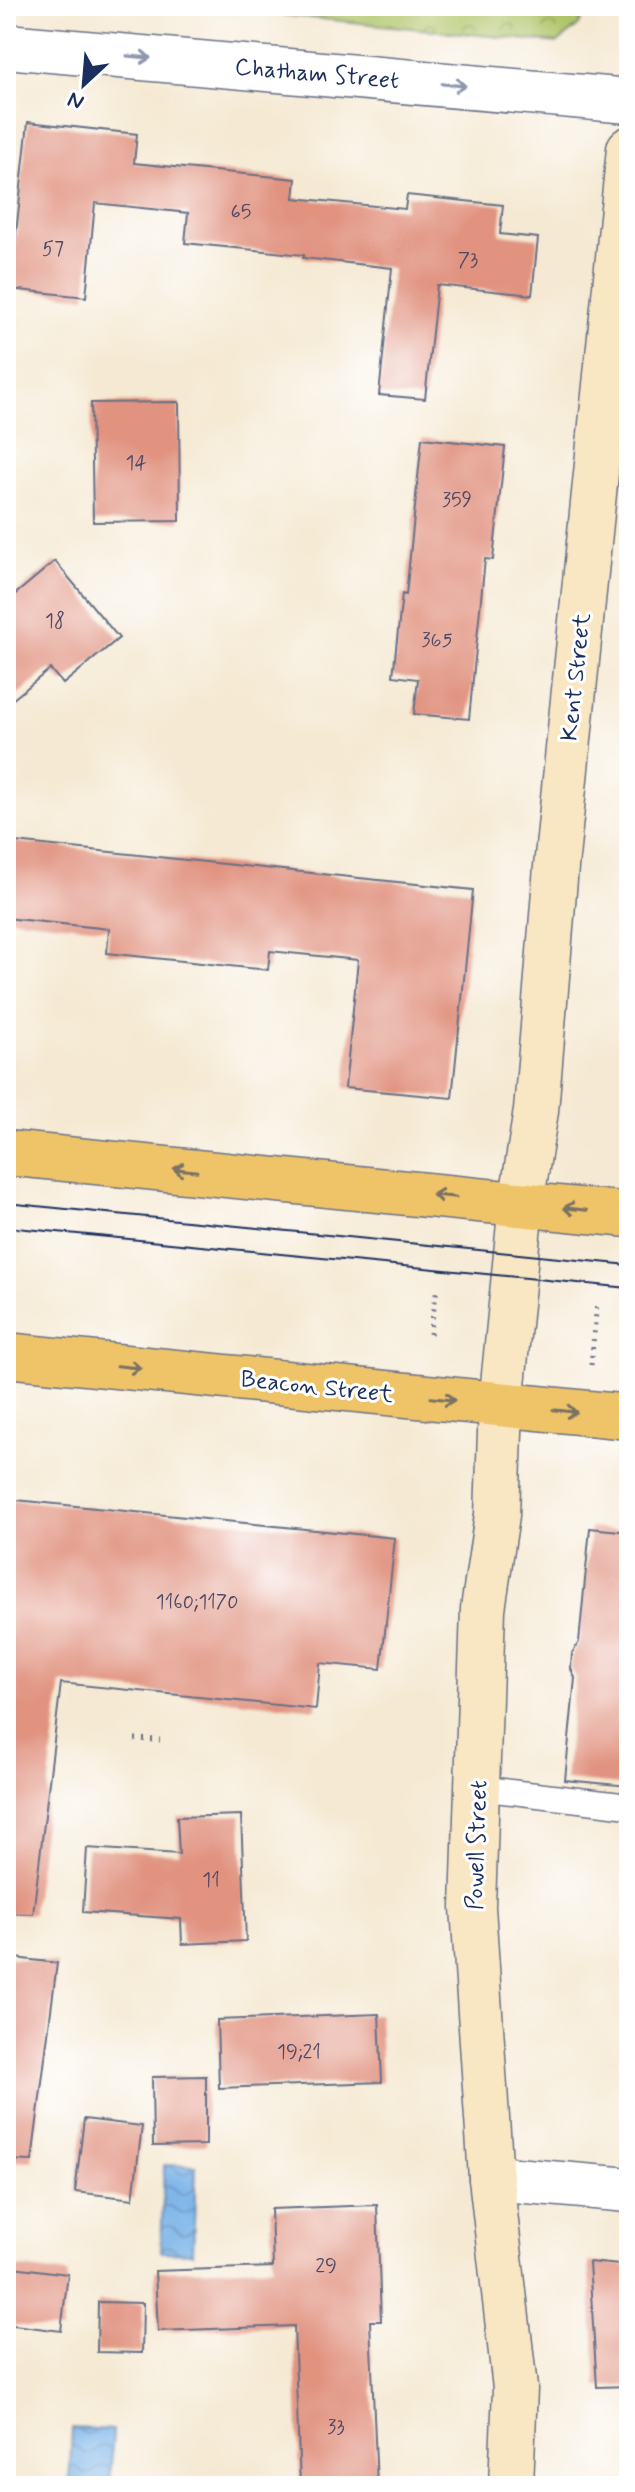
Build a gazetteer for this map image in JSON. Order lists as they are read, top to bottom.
{
  "streets": {
    "main road": ["Beacon Street"],
    "street": ["Chatham Street", "Kent Street", "Powell Street"]
  },
  "crossings": [
    ["Kent Street", "Powell Street"],
    ["Beacon Street", "Powell Street"]
  ],
  "one_way": ["Chatham Street"],
  "house_numbers": [
    "65",
    "57",
    "73",
    "14",
    "359",
    "18",
    "365",
    "1160;1170",
    "11",
    "19;21",
    "29",
    "33"
  ],
  "north": "bottom left"
}
